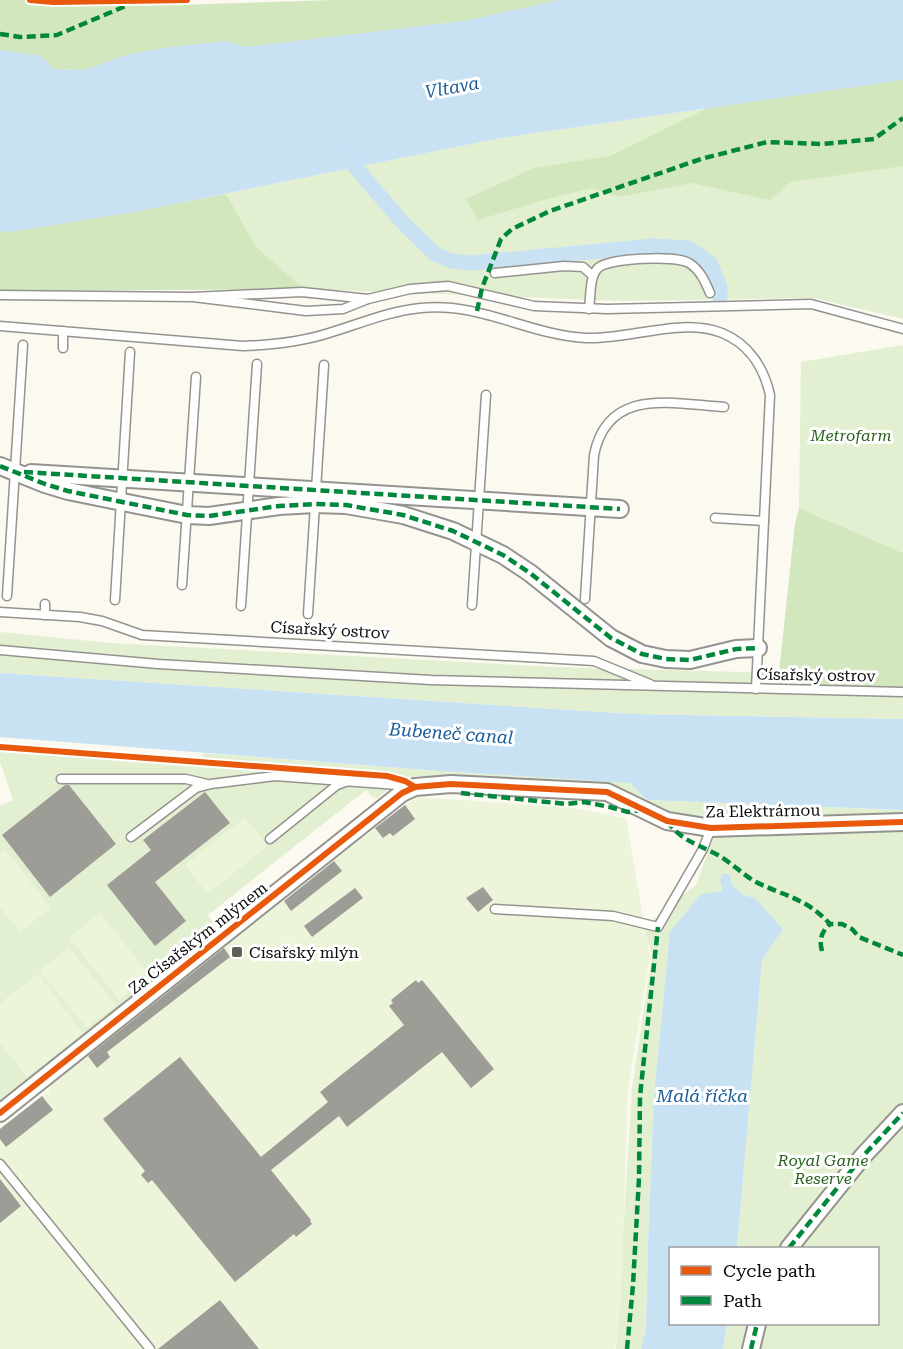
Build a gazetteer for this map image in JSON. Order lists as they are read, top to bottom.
{
  "streets": {
    "street": ["Za Elektrárnou", "Za Císařským mlýnem"],
    "lane": ["Císařský ostrov"]
  },
  "crossings": [
    ["Za Elektrárnou", "Za Císařským mlýnem"]
  ],
  "water": ["Vltava", "Bubeneč canal", "Malá říčka"],
  "parks": ["Metrofarm", "Royal Game Reserve"],
  "places": {
    "transit": ["Císařský mlýn"]
  },
  "legend": ["Cycle path", "Path"]
}
